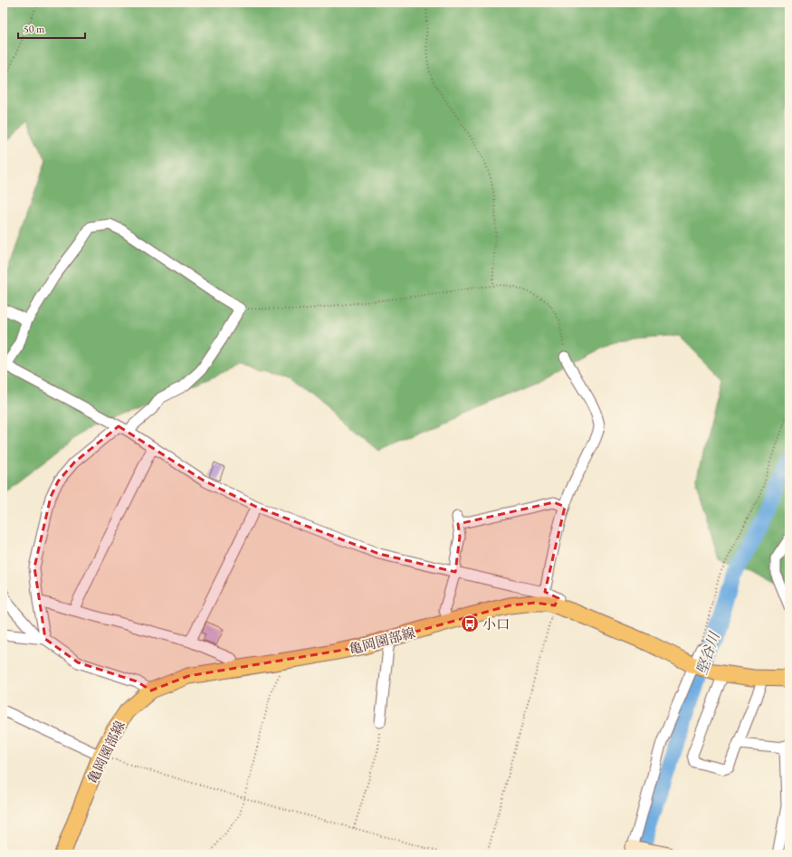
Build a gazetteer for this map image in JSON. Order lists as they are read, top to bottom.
{
  "streets": {
    "main road": ["亀岡園部線"]
  },
  "water": ["堅谷川"],
  "places": {
    "bus stop": ["小口"]
  },
  "scale_bar": "50 m"
}
